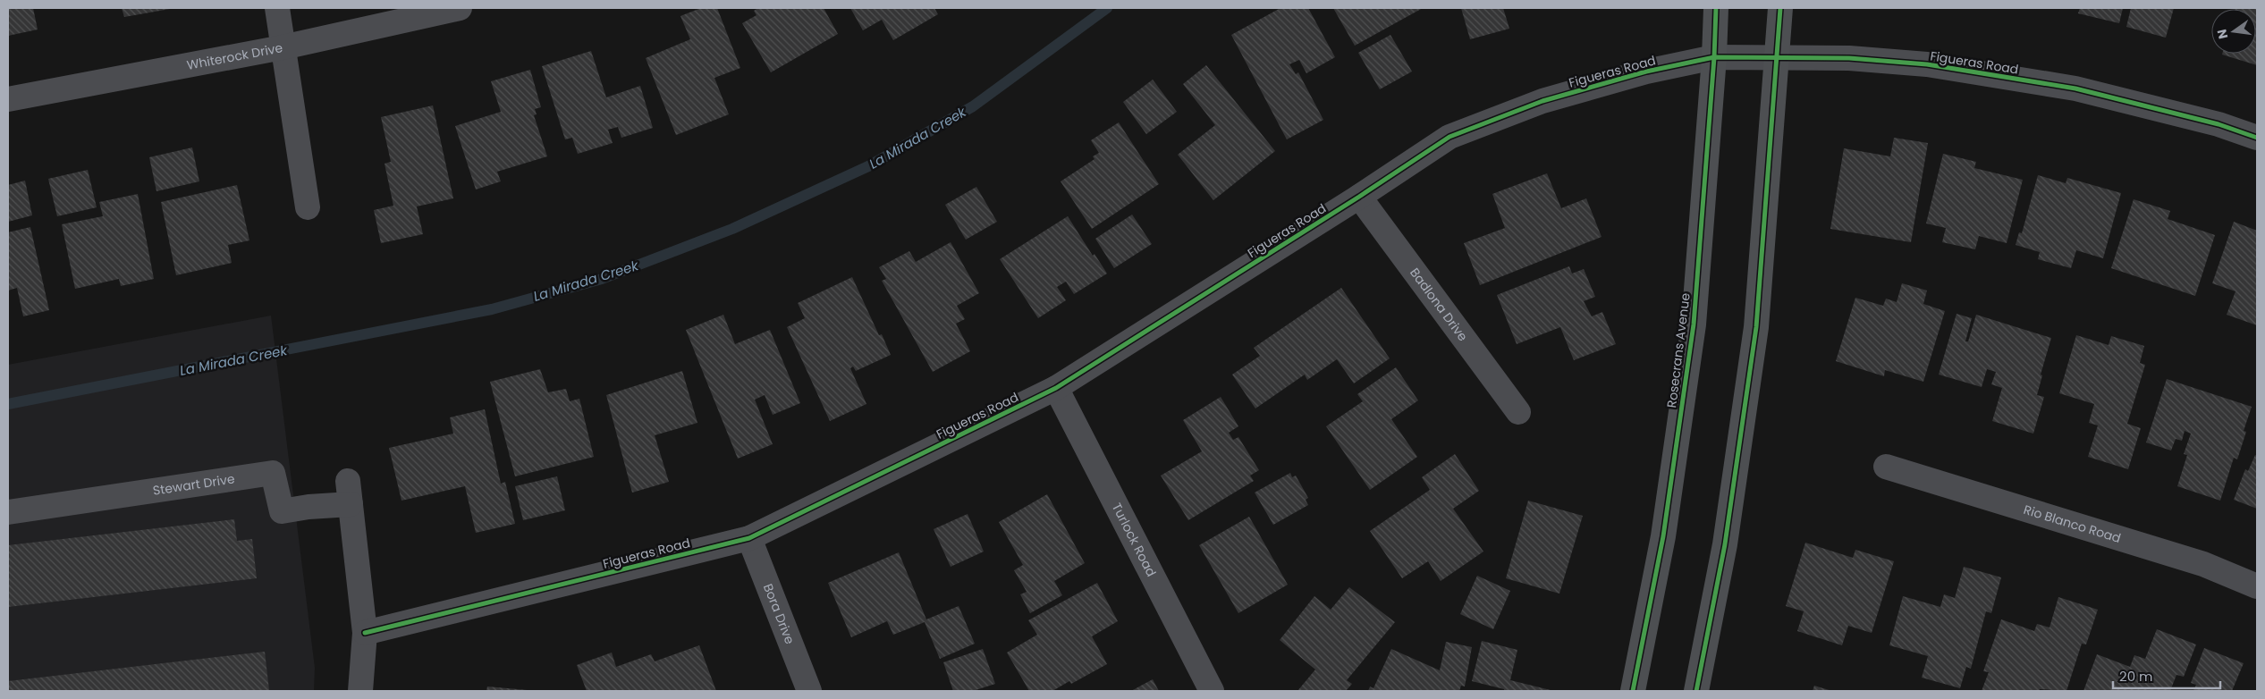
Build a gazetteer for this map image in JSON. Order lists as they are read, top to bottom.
{
  "streets": {
    "main road": ["Rosecrans Avenue"],
    "street": [
      "Whiterock Drive",
      "Figueras Road",
      "Badlona Drive",
      "Stewart Drive",
      "Rio Blanco Road",
      "Turlock Road",
      "Bora Drive"
    ]
  },
  "crossings": [
    ["Figueras Road", "Badlona Drive"],
    ["Figueras Road", "Rosecrans Avenue"],
    ["Figueras Road", "Stewart Drive"],
    ["Figueras Road", "Turlock Road"],
    ["Figueras Road", "Bora Drive"]
  ],
  "water": ["La Mirada Creek"],
  "scale_bar": "20 m",
  "north": "left"
}
